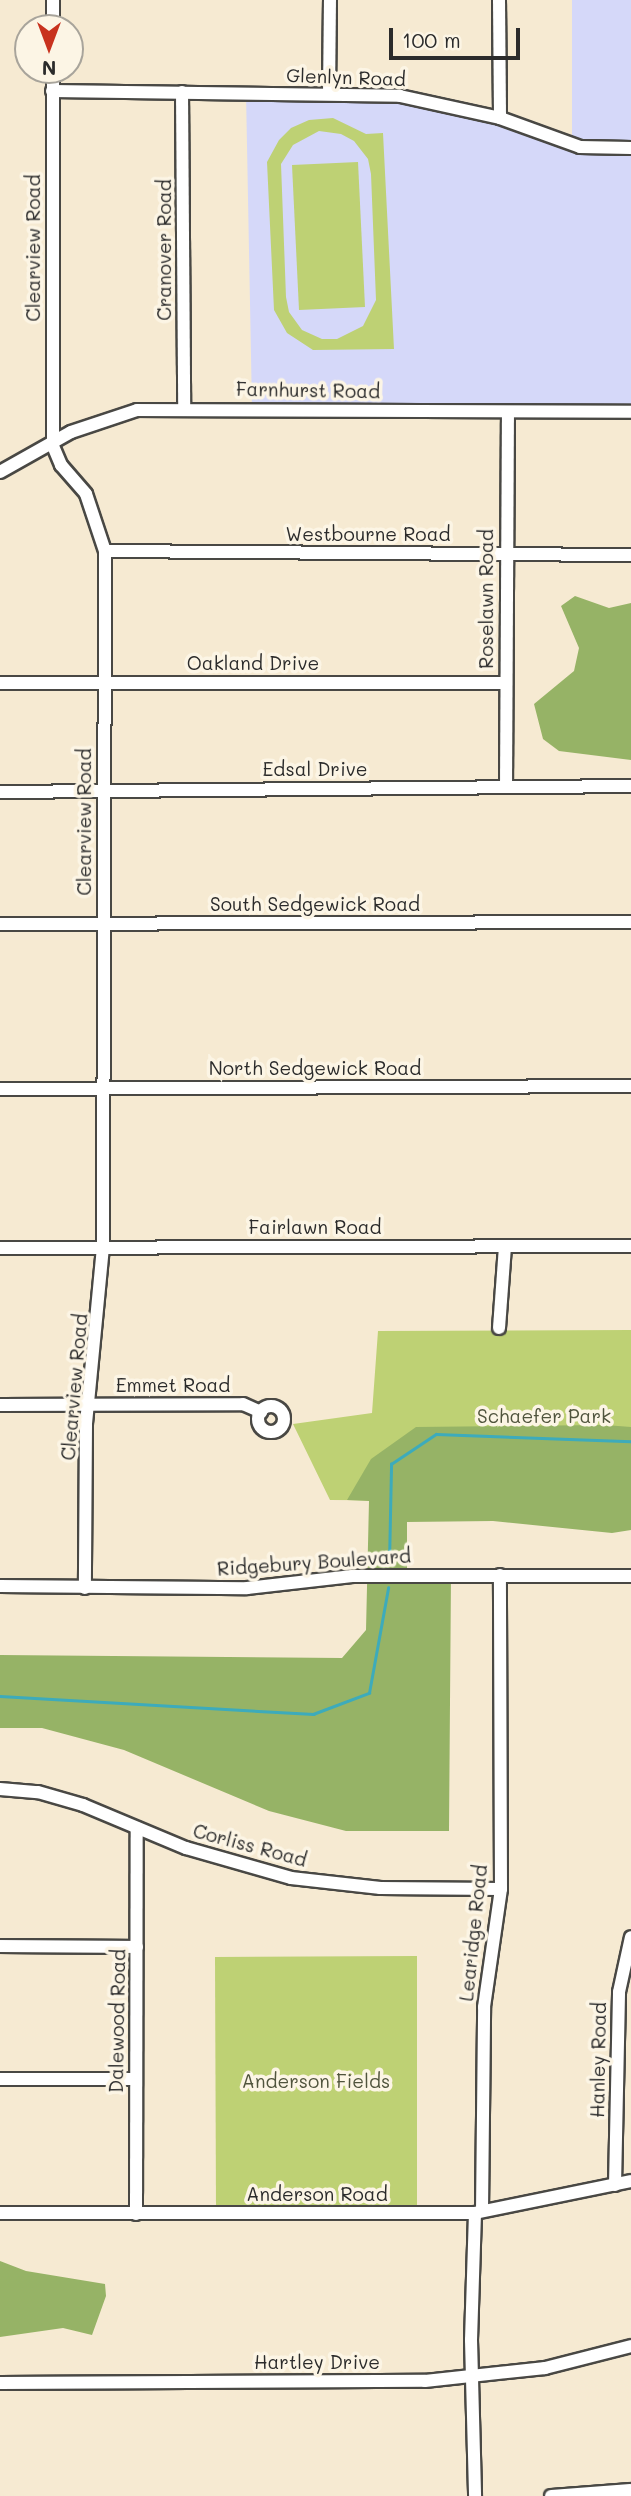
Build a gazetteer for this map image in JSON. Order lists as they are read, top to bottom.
{
  "streets": {
    "street": [
      "Glenlyn Road",
      "Clearview Road",
      "Cranover Road",
      "Farnhurst Road",
      "Westbourne Road",
      "Roselawn Road",
      "Oakland Drive",
      "Edsal Drive",
      "South Sedgewick Road",
      "North Sedgewick Road",
      "Fairlawn Road",
      "Emmet Road",
      "Ridgebury Boulevard",
      "Corliss Road",
      "Learidge Road",
      "Dalewood Road",
      "Hanley Road",
      "Anderson Road",
      "Hartley Drive"
    ]
  },
  "crossings": [
    ["Glenlyn Road", "Clearview Road"],
    ["Glenlyn Road", "Cranover Road"],
    ["Clearview Road", "Farnhurst Road"],
    ["Clearview Road", "Westbourne Road"],
    ["Clearview Road", "Oakland Drive"],
    ["Clearview Road", "Edsal Drive"],
    ["Clearview Road", "South Sedgewick Road"],
    ["Clearview Road", "North Sedgewick Road"],
    ["Clearview Road", "Fairlawn Road"],
    ["Clearview Road", "Emmet Road"],
    ["Clearview Road", "Ridgebury Boulevard"],
    ["Cranover Road", "Farnhurst Road"],
    ["Farnhurst Road", "Roselawn Road"],
    ["Westbourne Road", "Roselawn Road"],
    ["Roselawn Road", "Oakland Drive"],
    ["Roselawn Road", "Edsal Drive"],
    ["Ridgebury Boulevard", "Learidge Road"],
    ["Corliss Road", "Learidge Road"],
    ["Corliss Road", "Dalewood Road"],
    ["Learidge Road", "Anderson Road"],
    ["Learidge Road", "Hartley Drive"],
    ["Dalewood Road", "Anderson Road"],
    ["Hanley Road", "Anderson Road"]
  ],
  "parks": ["Schaefer Park", "Anderson Fields"],
  "scale_bar": "100 m",
  "north": "bottom"
}
